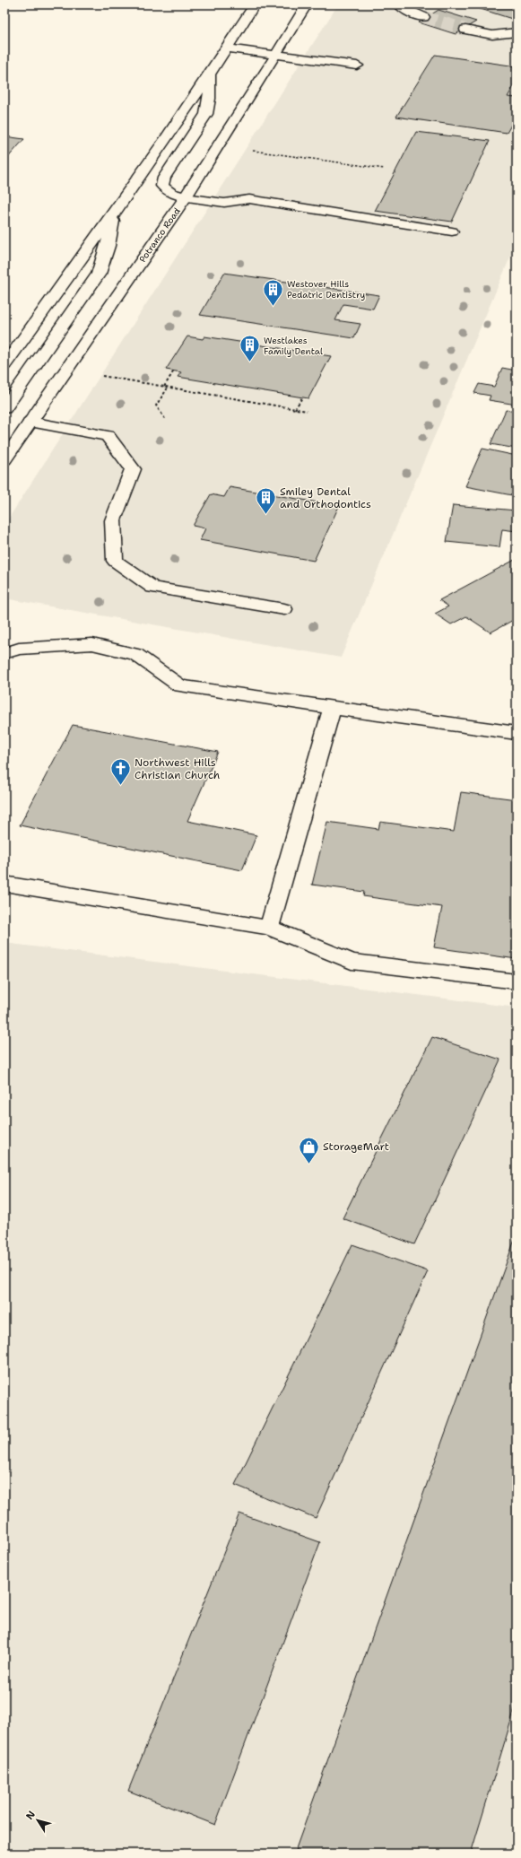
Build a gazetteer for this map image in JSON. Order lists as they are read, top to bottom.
{
  "streets": {
    "main road": ["Potranco Road"]
  },
  "places": {
    "building": ["Westover Hills Pedatric Dentistry", "Westlakes Family Dental", "Smiley Dental and Orthodontics"],
    "church": ["Northwest Hills Christian Church"],
    "shop": ["StorageMart"]
  },
  "north": "top left"
}
